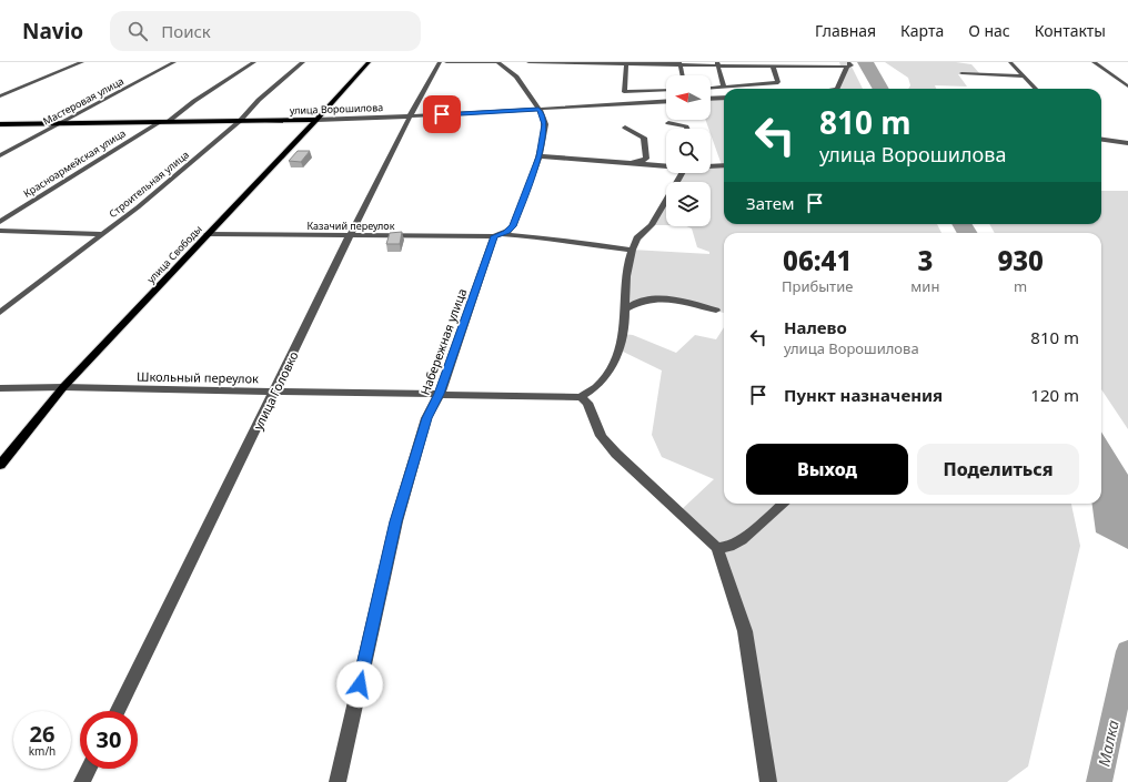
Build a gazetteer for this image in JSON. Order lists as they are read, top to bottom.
{
  "streets": {
    "main road": ["улица Ворошилова", "улица Свободы"],
    "street": [
      "Мастеровая улица",
      "Красноармейская улица",
      "Строительная улица",
      "Казачий переулок",
      "Набережная улица",
      "Школьный переулок",
      "улица Головко"
    ]
  },
  "crossings": [
    ["Мастеровая улица", "улица Ворошилова"],
    ["улица Ворошилова", "Красноармейская улица"],
    ["улица Ворошилова", "Строительная улица"],
    ["улица Ворошилова", "улица Свободы"],
    ["улица Ворошилова", "улица Головко"],
    ["Казачий переулок", "улица Свободы"],
    ["Казачий переулок", "Набережная улица"],
    ["Казачий переулок", "улица Головко"],
    ["улица Свободы", "Школьный переулок"],
    ["Набережная улица", "Школьный переулок"],
    ["Школьный переулок", "улица Головко"]
  ],
  "water": ["Малка"],
  "north": "left",
  "page": {
    "header": "Navio",
    "search": "Поиск",
    "nav": [
      "Главная",
      "Карта",
      "О нас",
      "Контакты"
    ],
    "turn": ["810 m", "улица Ворошилова"],
    "then": "Затем",
    "eta": [
      "06:41",
      "Прибытие",
      "3",
      "мин",
      "930",
      "m"
    ],
    "list": [
      {
        "name": "Налево",
        "note": "улица Ворошилова",
        "value": "810 m"
      },
      {
        "name": "Пункт назначения",
        "value": "120 m"
      }
    ],
    "buttons": ["Выход", "Поделиться"],
    "speed": "26 km/h",
    "limit": "30"
  }
}
